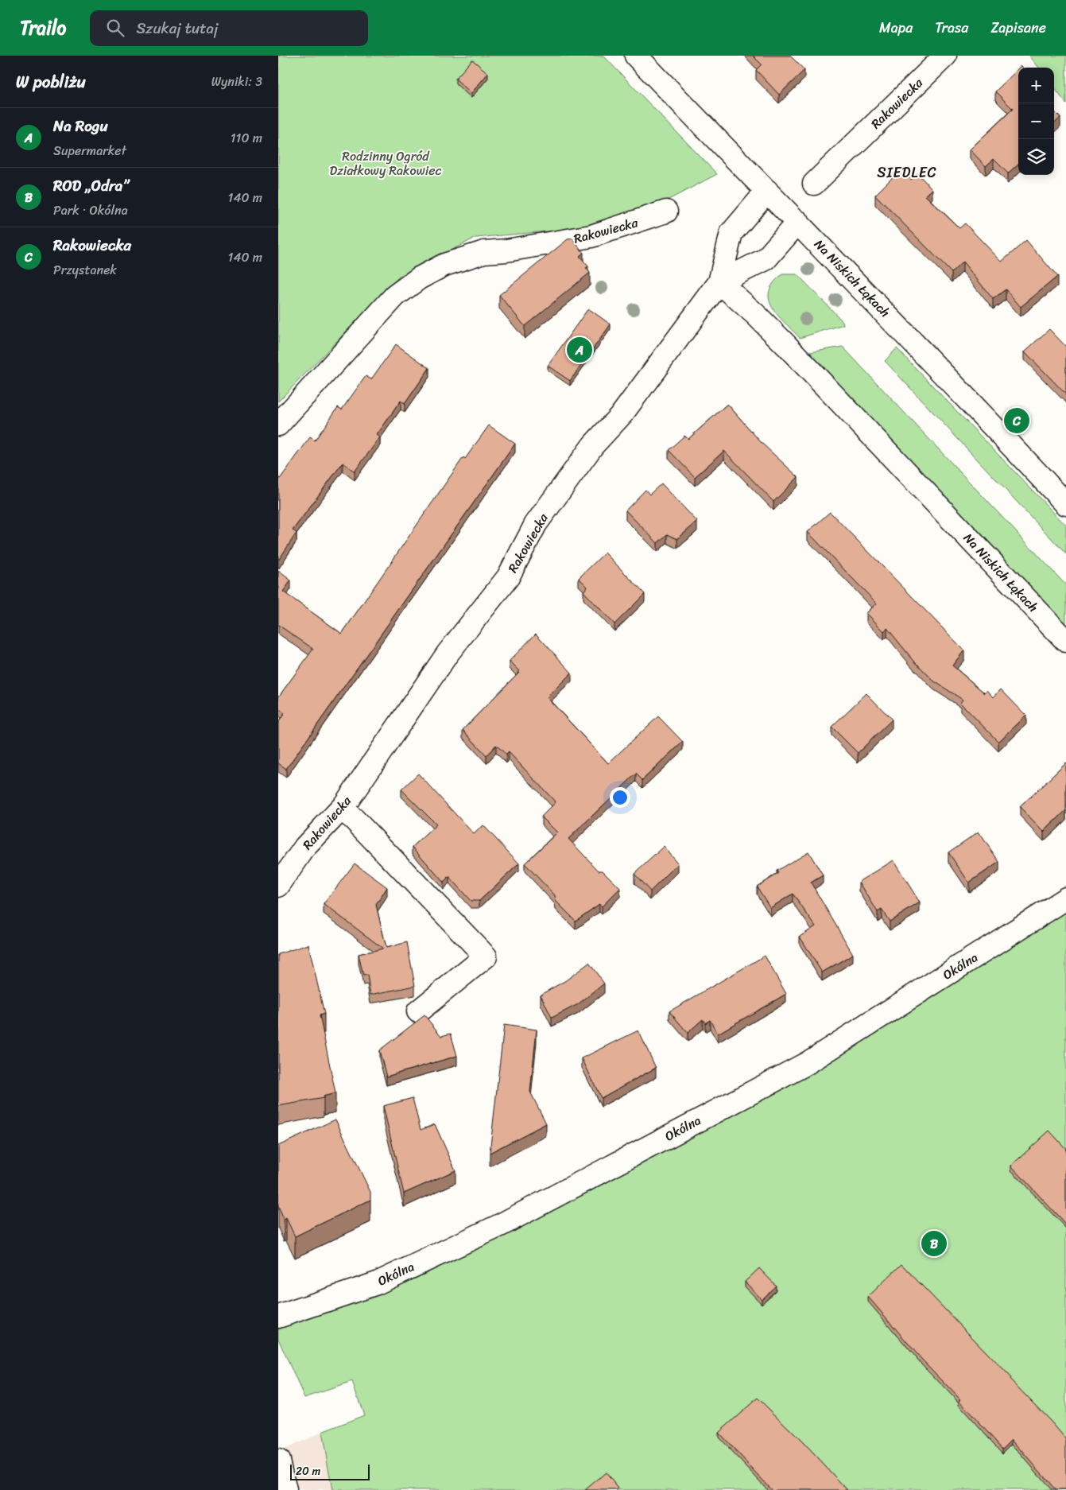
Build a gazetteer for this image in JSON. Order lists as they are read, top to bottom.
{
  "streets": {
    "street": ["Rakowiecka", "Na Niskich Łąkach", "Okólna"]
  },
  "crossings": [
    ["Rakowiecka", "Na Niskich Łąkach"]
  ],
  "districts": ["SIEDLEC"],
  "parks": ["Rodzinny Ogród Działkowy Rakowiec"],
  "scale_bar": "20 m",
  "page": {
    "header": "Trailo",
    "search": "Szukaj tutaj",
    "nav": ["Mapa", "Trasa", "Zapisane"],
    "heading": ["W pobliżu", "Wyniki: 3"],
    "map_buttons": ["+", "−"],
    "list": [
      {
        "mark": "A",
        "name": "Na Rogu",
        "note": "Supermarket",
        "value": "110 m"
      },
      {
        "mark": "B",
        "name": "ROD „Odra”",
        "note": "Park · Okólna",
        "value": "140 m"
      },
      {
        "mark": "C",
        "name": "Rakowiecka",
        "note": "Przystanek",
        "value": "140 m"
      }
    ],
    "pins": ["A", "C", "B"],
    "scale": "20 m"
  }
}
